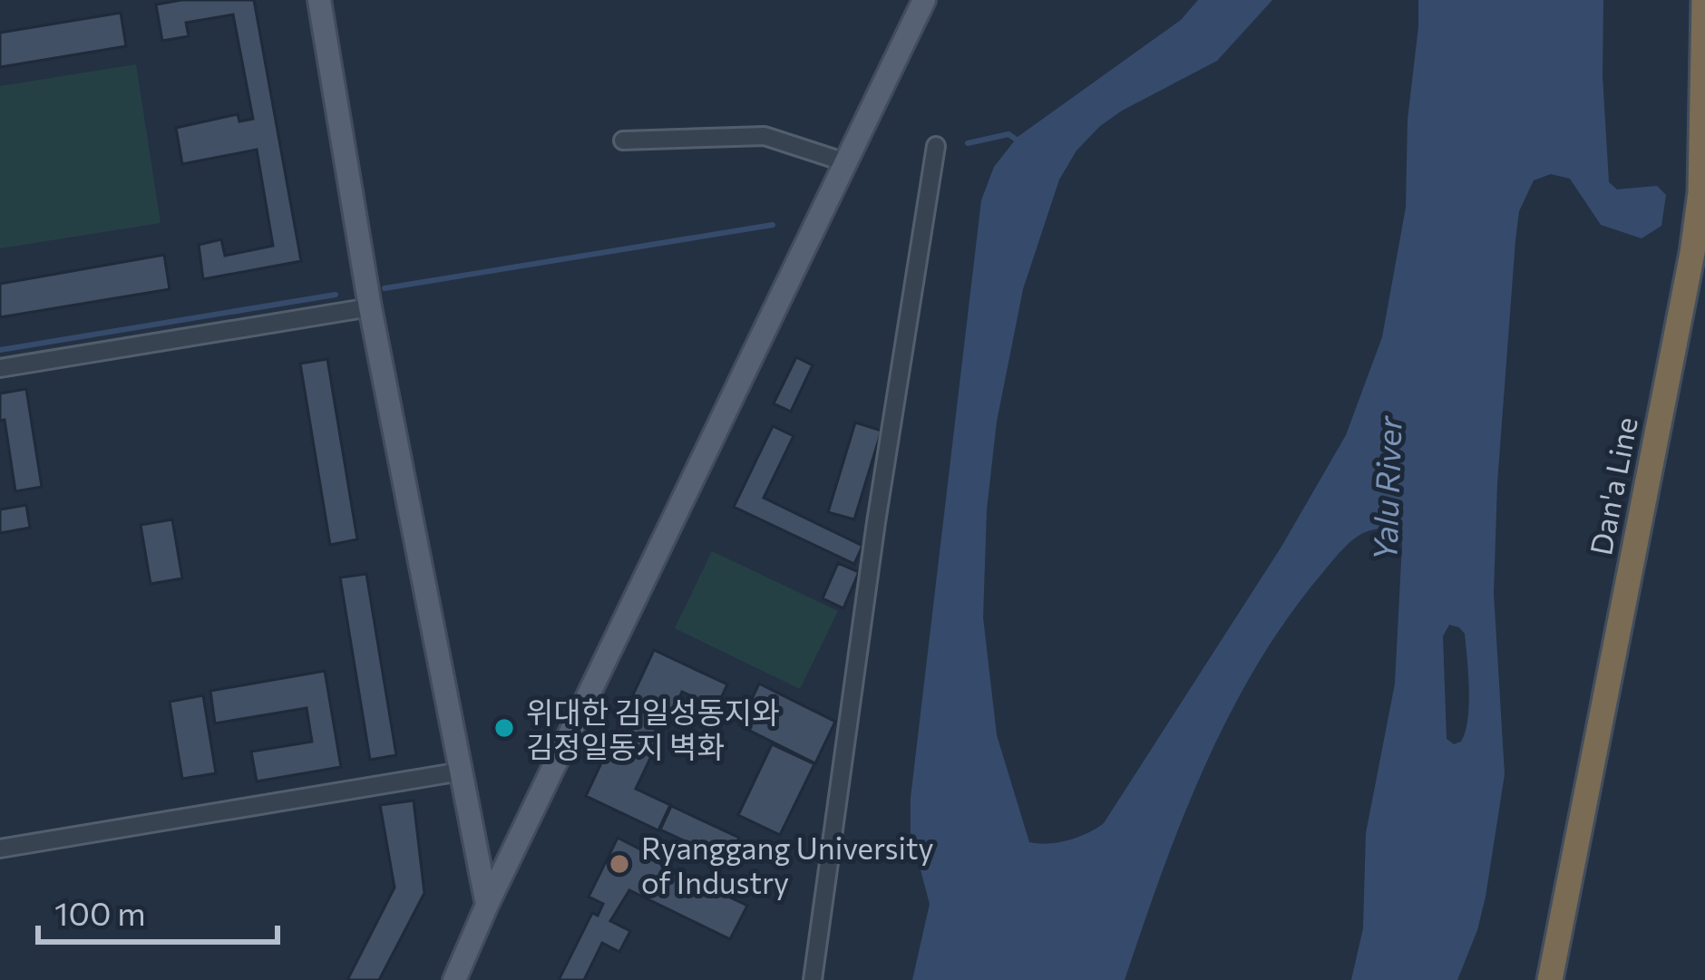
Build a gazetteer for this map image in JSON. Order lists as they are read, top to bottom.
{
  "streets": {
    "highway": ["Dan'a Line"]
  },
  "water": ["Yalu River"],
  "places": ["위대한 김일성동지와 김정일동지 벽화", "Ryanggang University of Industry"],
  "scale_bar": "100 m"
}
